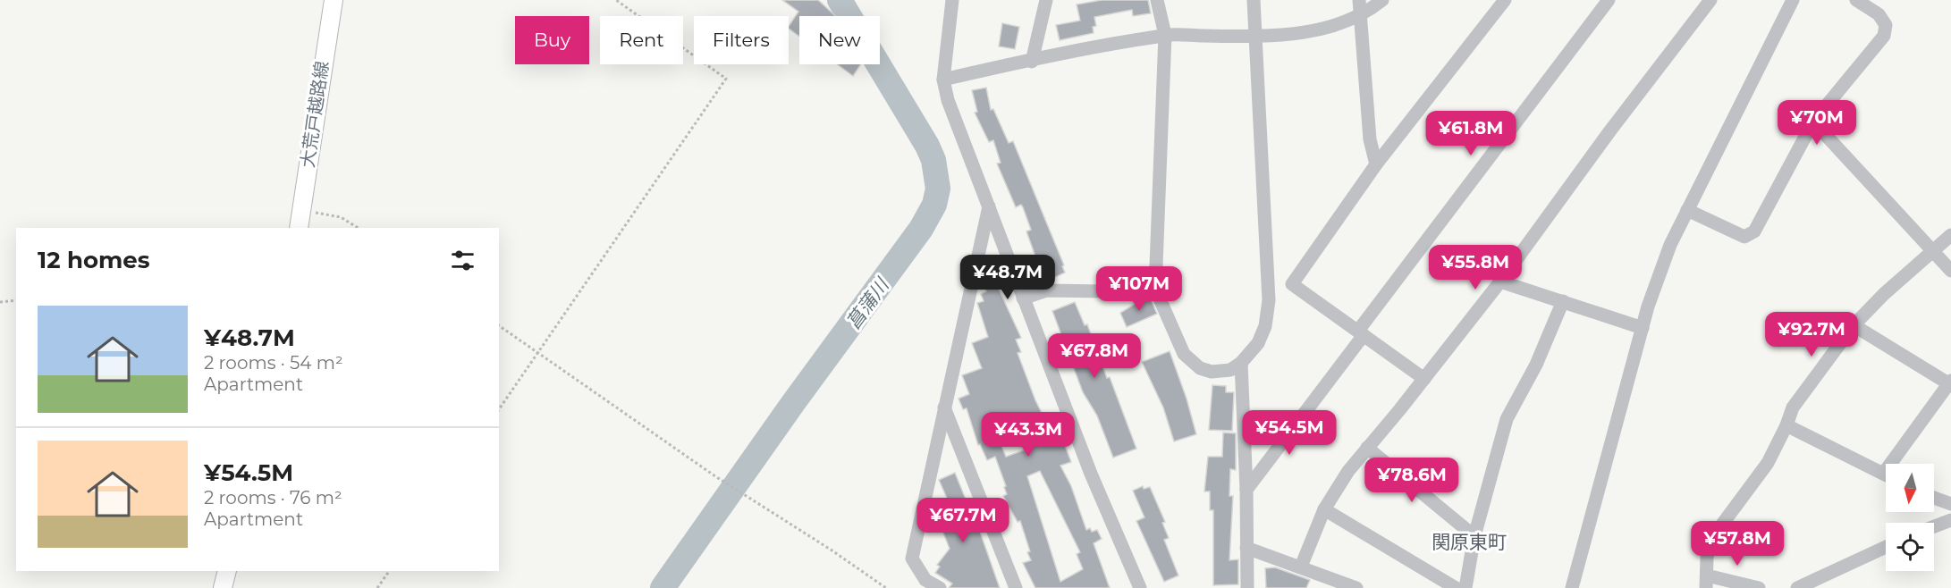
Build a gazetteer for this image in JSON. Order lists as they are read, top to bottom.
{
  "streets": {
    "main road": ["大荒戸越路線"]
  },
  "districts": ["関原東町"],
  "water": ["菖蒲川"],
  "north": "bottom",
  "page": {
    "chip": [
      "Buy",
      "Rent",
      "Filters",
      "New"
    ],
    "price": [
      "¥70M",
      "¥61.8M",
      "¥55.8M",
      "¥48.7M",
      "¥107M",
      "¥92.7M",
      "¥67.8M",
      "¥54.5M",
      "¥43.3M",
      "¥78.6M",
      "¥67.7M",
      "¥57.8M"
    ],
    "heading": "12 homes",
    "list": [
      {
        "name": "¥48.7M",
        "note": "2 rooms · 54 m² · Apartment"
      },
      {
        "name": "¥54.5M",
        "note": "2 rooms · 76 m² · Apartment"
      }
    ]
  }
}
